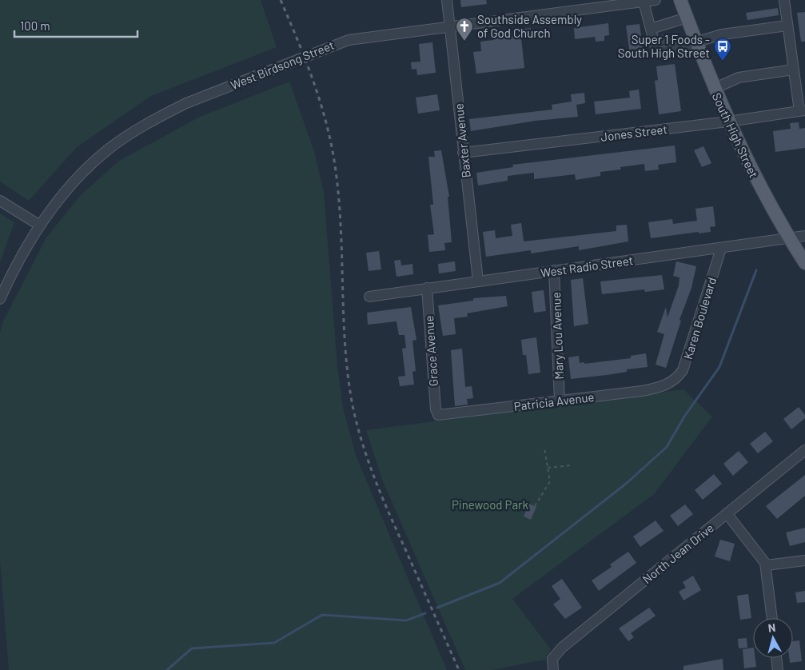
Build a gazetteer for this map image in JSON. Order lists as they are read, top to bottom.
{
  "streets": {
    "main road": ["South High Street"],
    "street": [
      "West Birdsong Street",
      "Jones Street",
      "Baxter Avenue",
      "West Radio Street",
      "Karen Boulevard",
      "Mary Lou Avenue",
      "Grace Avenue",
      "Patricia Avenue",
      "North Jean Drive"
    ]
  },
  "crossings": [
    ["West Birdsong Street", "Baxter Avenue"],
    ["Jones Street", "South High Street"],
    ["Jones Street", "Baxter Avenue"],
    ["South High Street", "West Radio Street"],
    ["Baxter Avenue", "West Radio Street"],
    ["West Radio Street", "Karen Boulevard"],
    ["West Radio Street", "Mary Lou Avenue"],
    ["West Radio Street", "Grace Avenue"],
    ["Karen Boulevard", "Patricia Avenue"],
    ["Mary Lou Avenue", "Patricia Avenue"],
    ["Grace Avenue", "Patricia Avenue"]
  ],
  "parks": ["Pinewood Park"],
  "places": {
    "church": ["Southside Assembly of God Church"],
    "bus stop": ["Super 1 Foods - South High Street"]
  },
  "scale_bar": "100 m",
  "north": "top"
}
